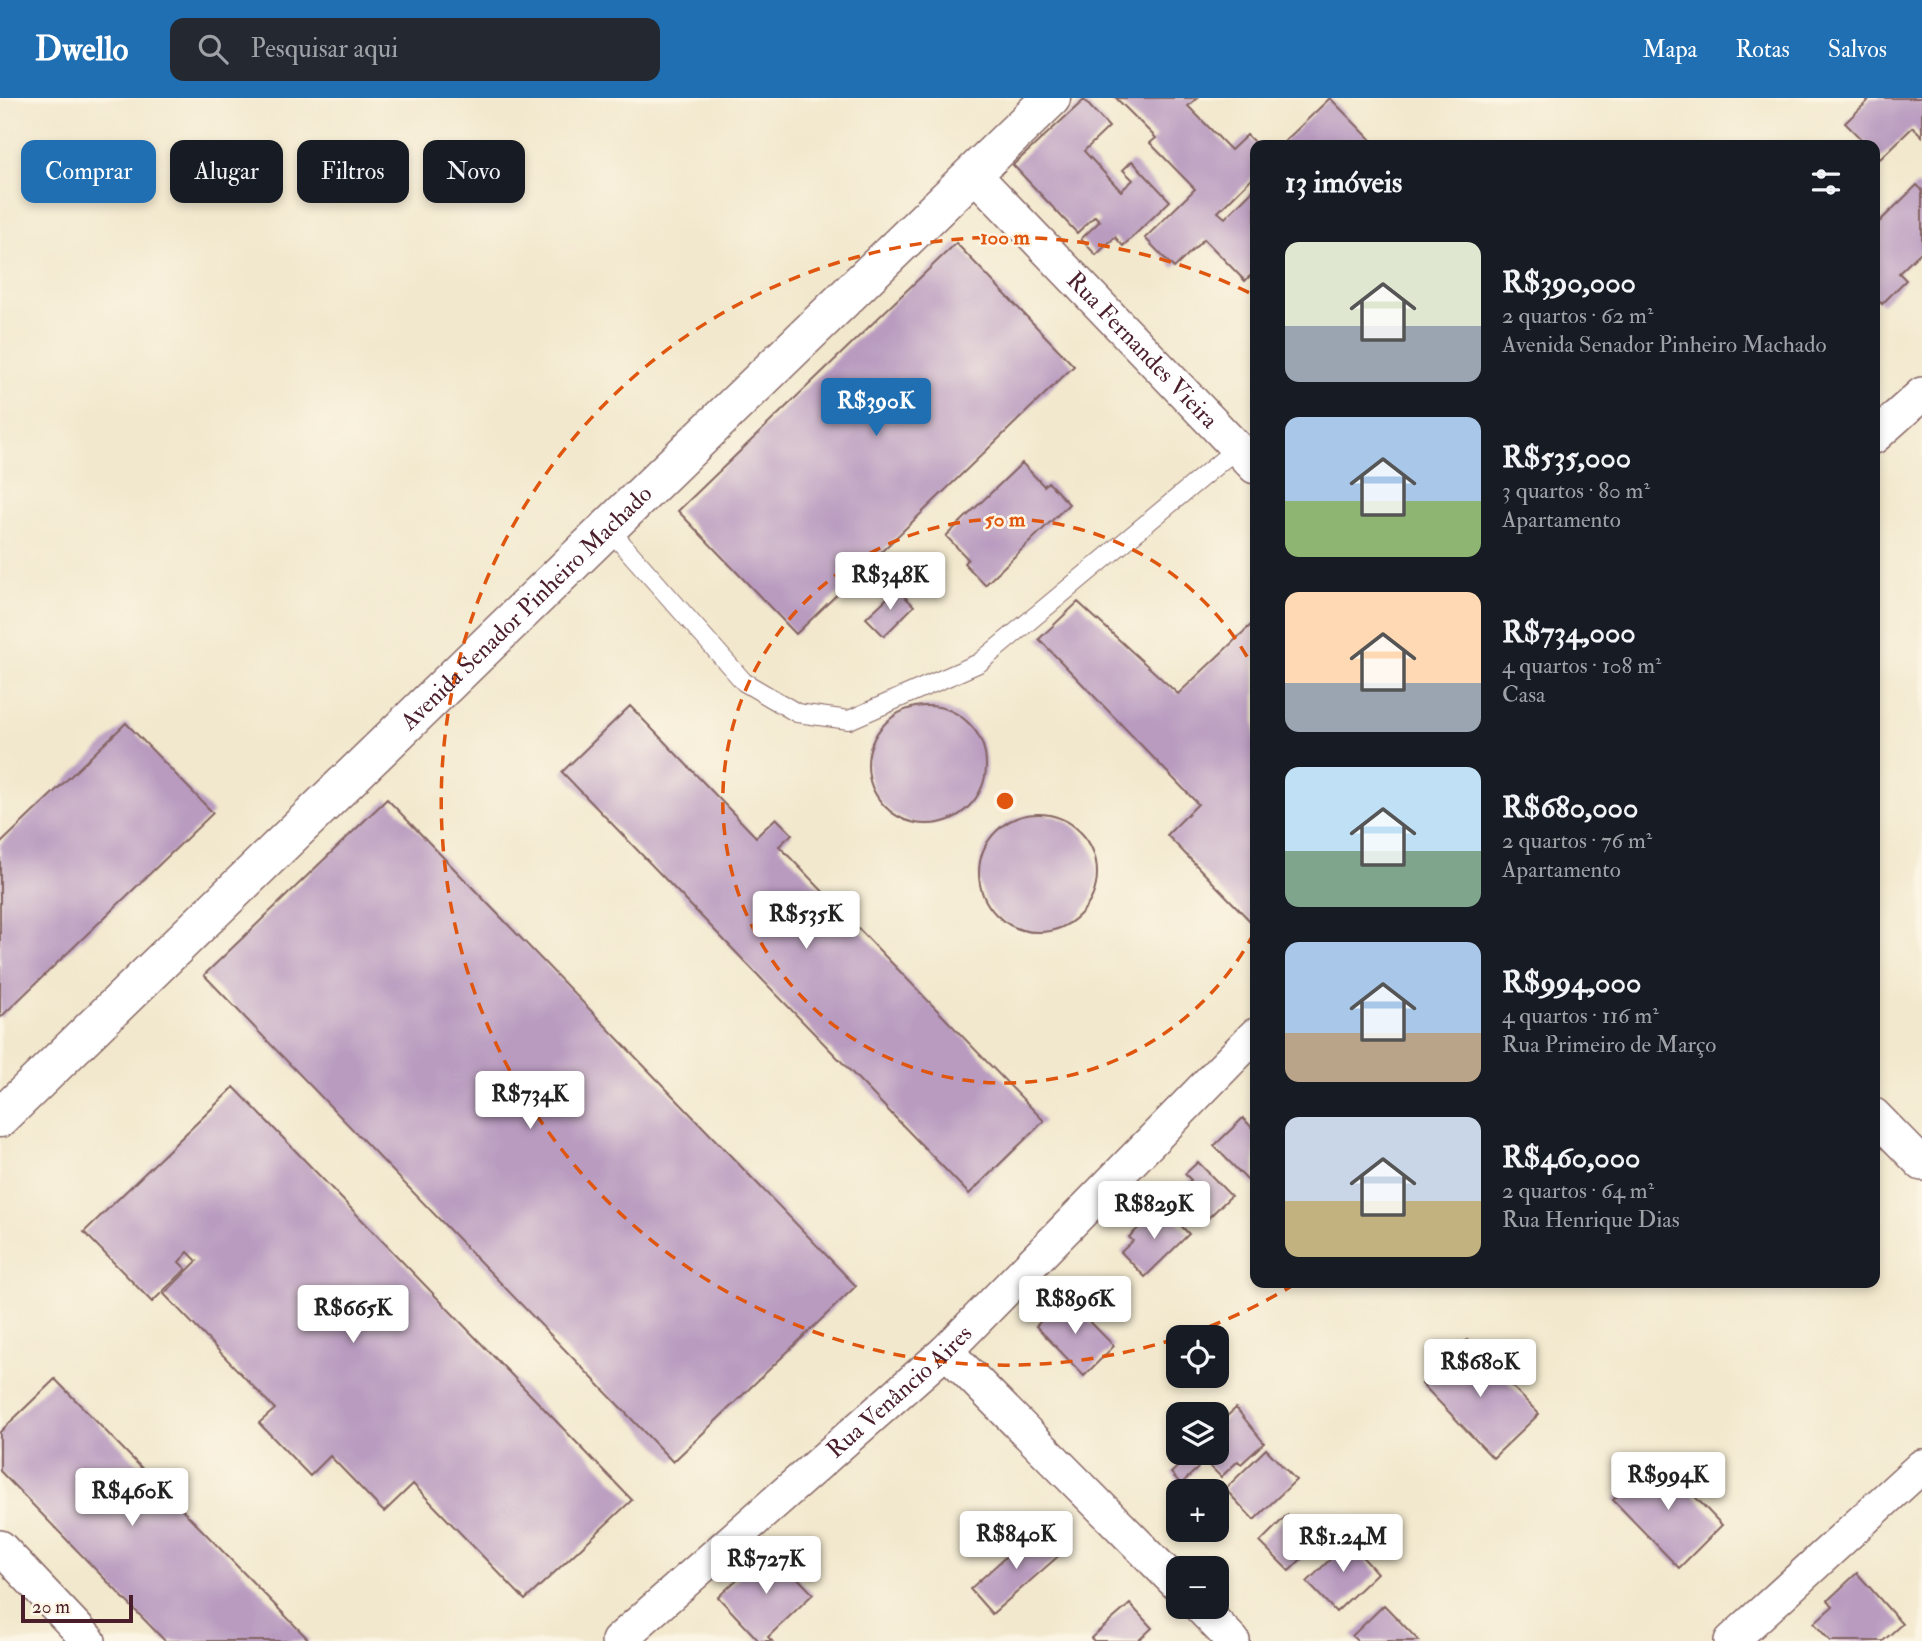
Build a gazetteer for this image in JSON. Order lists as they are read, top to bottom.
{
  "streets": {
    "main road": ["Avenida Senador Pinheiro Machado"],
    "street": ["Rua Fernandes Vieira", "Rua Venâncio Aires"]
  },
  "crossings": [
    ["Rua Fernandes Vieira", "Avenida Senador Pinheiro Machado"]
  ],
  "scale_bar": "20 m",
  "page": {
    "header": "Dwello",
    "search": "Pesquisar aqui",
    "nav": ["Mapa", "Rotas", "Salvos"],
    "chip": [
      "Comprar",
      "Alugar",
      "Filtros",
      "Novo"
    ],
    "heading": "13 imóveis",
    "list": [
      {
        "name": "R$390,000",
        "note": "2 quartos · 62 m² · Avenida Senador Pinheiro Machado"
      },
      {
        "name": "R$535,000",
        "note": "3 quartos · 80 m² · Apartamento"
      },
      {
        "name": "R$734,000",
        "note": "4 quartos · 108 m² · Casa"
      },
      {
        "name": "R$680,000",
        "note": "2 quartos · 76 m² · Apartamento"
      },
      {
        "name": "R$994,000",
        "note": "4 quartos · 116 m² · Rua Primeiro de Março"
      },
      {
        "name": "R$460,000",
        "note": "2 quartos · 64 m² · Rua Henrique Dias"
      }
    ],
    "price": [
      "R$390K",
      "R$348K",
      "R$535K",
      "R$734K",
      "R$829K",
      "R$896K",
      "R$665K",
      "R$680K",
      "R$994K",
      "R$460K",
      "R$840K",
      "R$1.24M",
      "R$727K"
    ],
    "map_buttons": ["+", "−"],
    "scale": "20 m"
  },
  "rings": ["100 m", "50 m"]
}
